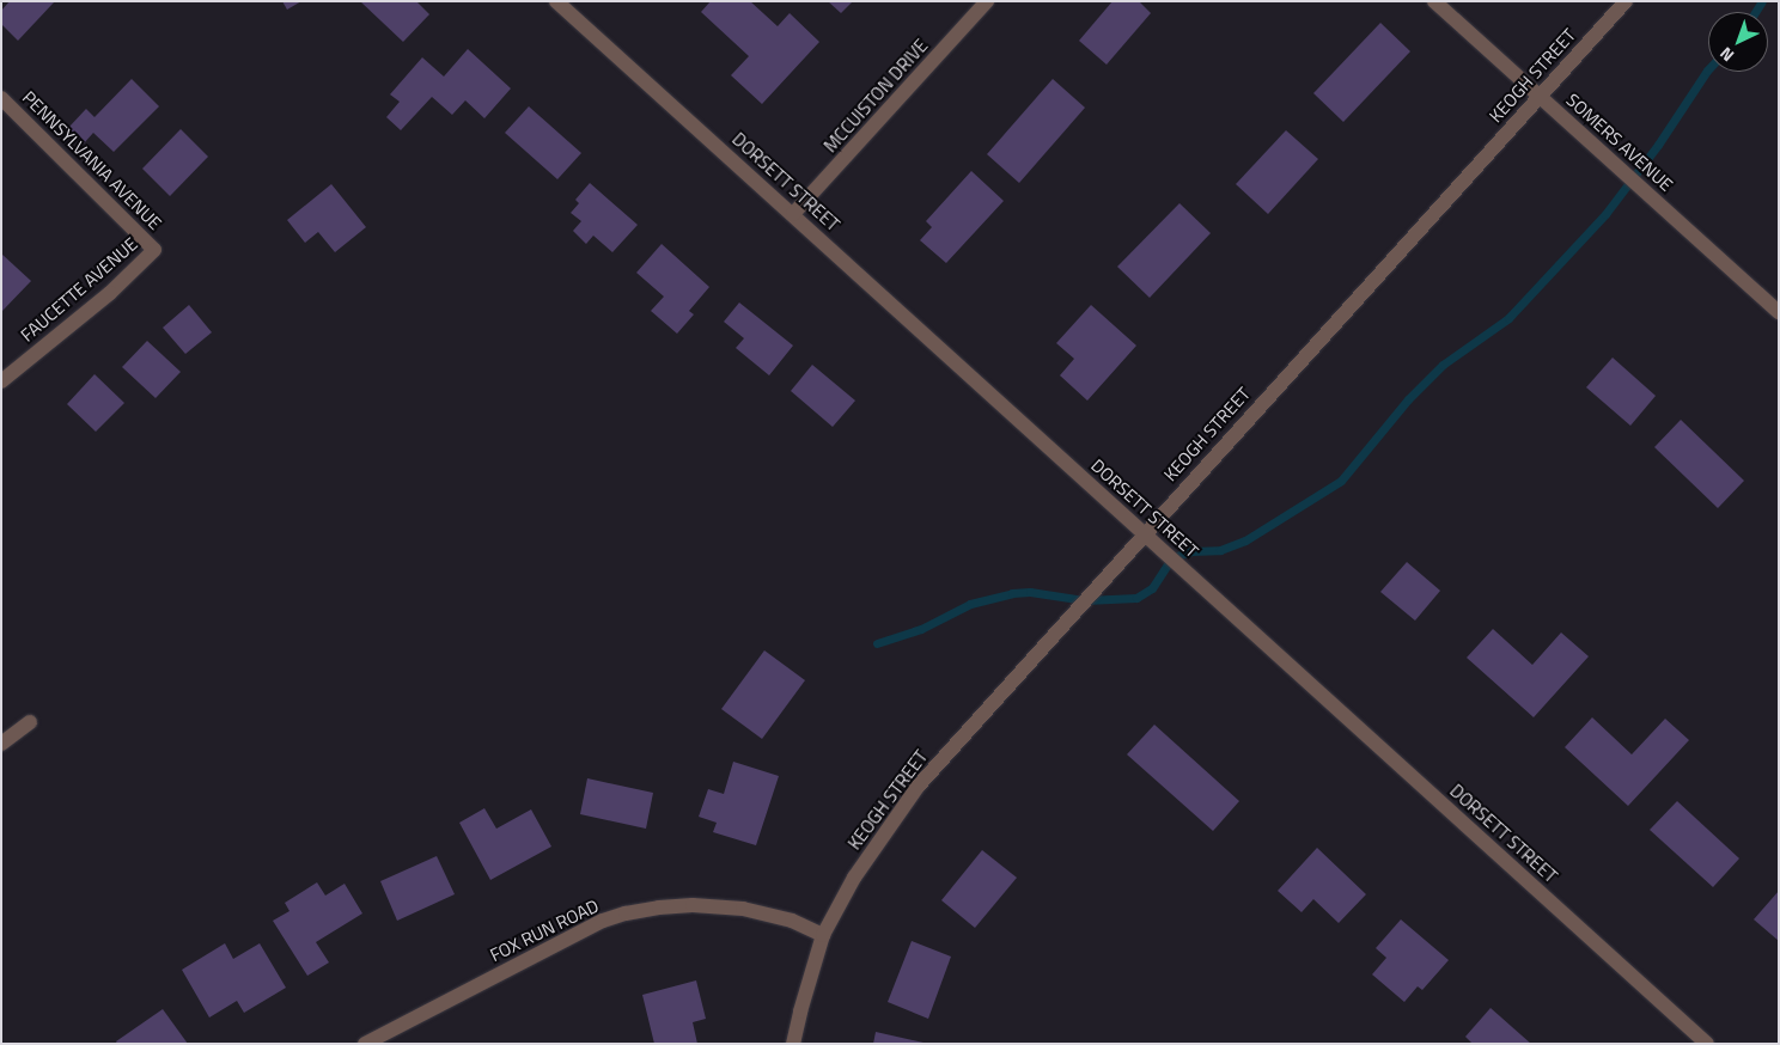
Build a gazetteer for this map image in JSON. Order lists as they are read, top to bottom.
{
  "streets": {
    "street": [
      "KEOGH STREET",
      "MCCUISTON DRIVE",
      "SOMERS AVENUE",
      "PENNSYLVANIA AVENUE",
      "DORSETT STREET",
      "FAUCETTE AVENUE",
      "FOX RUN ROAD"
    ]
  },
  "crossings": [
    ["KEOGH STREET", "SOMERS AVENUE"],
    ["KEOGH STREET", "DORSETT STREET"],
    ["KEOGH STREET", "FOX RUN ROAD"],
    ["MCCUISTON DRIVE", "DORSETT STREET"],
    ["PENNSYLVANIA AVENUE", "FAUCETTE AVENUE"]
  ],
  "north": "bottom left"
}
